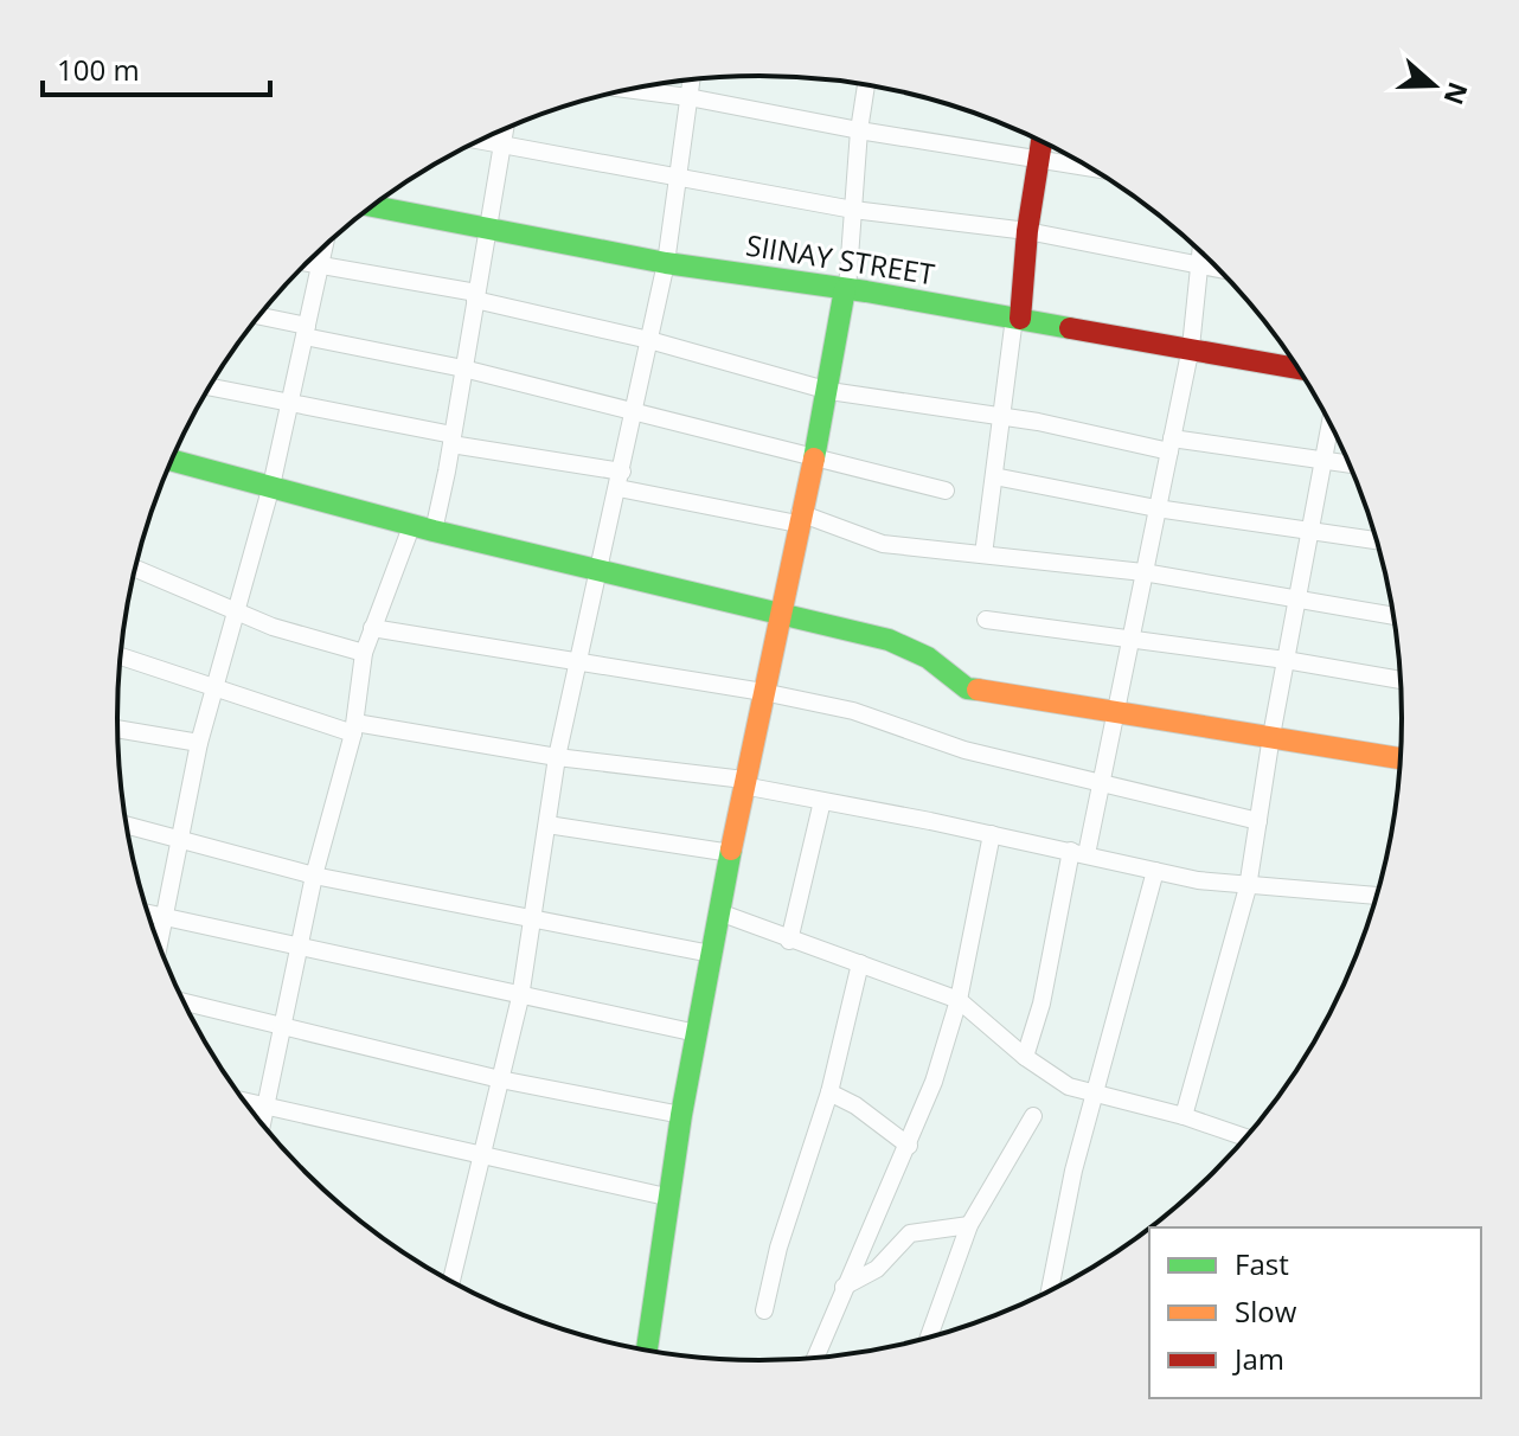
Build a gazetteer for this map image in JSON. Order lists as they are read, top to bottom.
{
  "streets": {
    "street": ["SIINAY STREET"]
  },
  "legend": ["Fast", "Slow", "Jam"],
  "scale_bar": "100 m",
  "north": "right"
}
